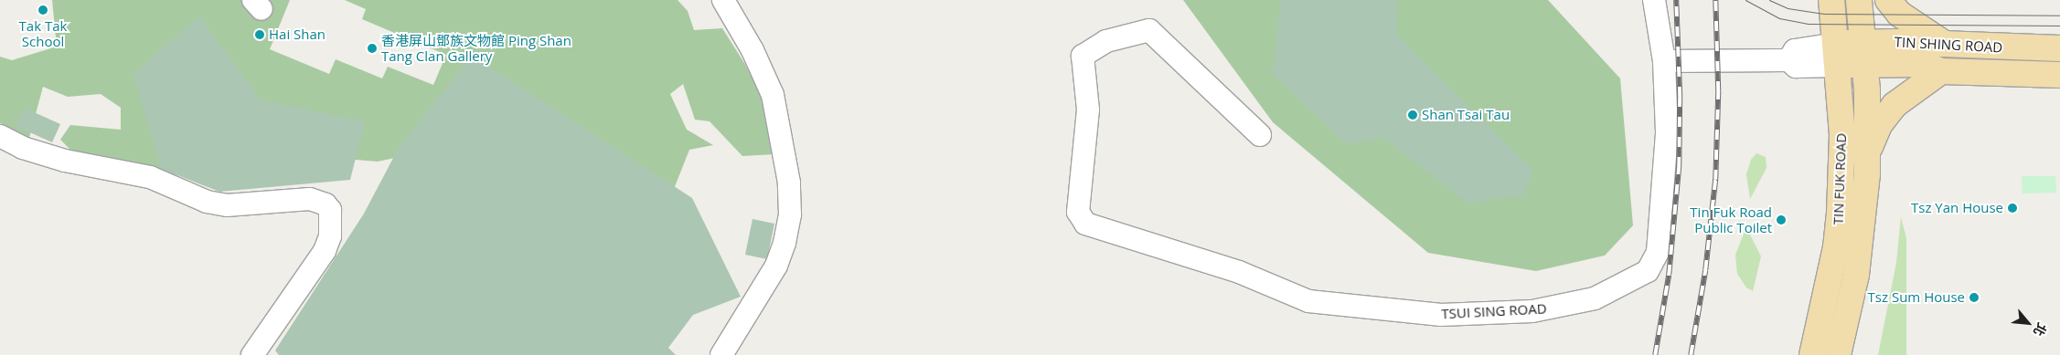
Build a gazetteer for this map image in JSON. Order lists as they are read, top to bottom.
{
  "streets": {
    "main road": ["TIN SHING ROAD", "TIN FUK ROAD"],
    "street": ["TSUI SING ROAD"]
  },
  "crossings": [
    ["TIN SHING ROAD", "TIN FUK ROAD"]
  ],
  "places": [
    "Tak Tak School",
    "Hai Shan",
    "香港屏山鄧族文物館 Ping Shan Tang Clan Gallery",
    "Shan Tsai Tau",
    "Tsz Yan House",
    "Tin Fuk Road Public Toilet",
    "Tsz Sum House"
  ],
  "north": "bottom right"
}
